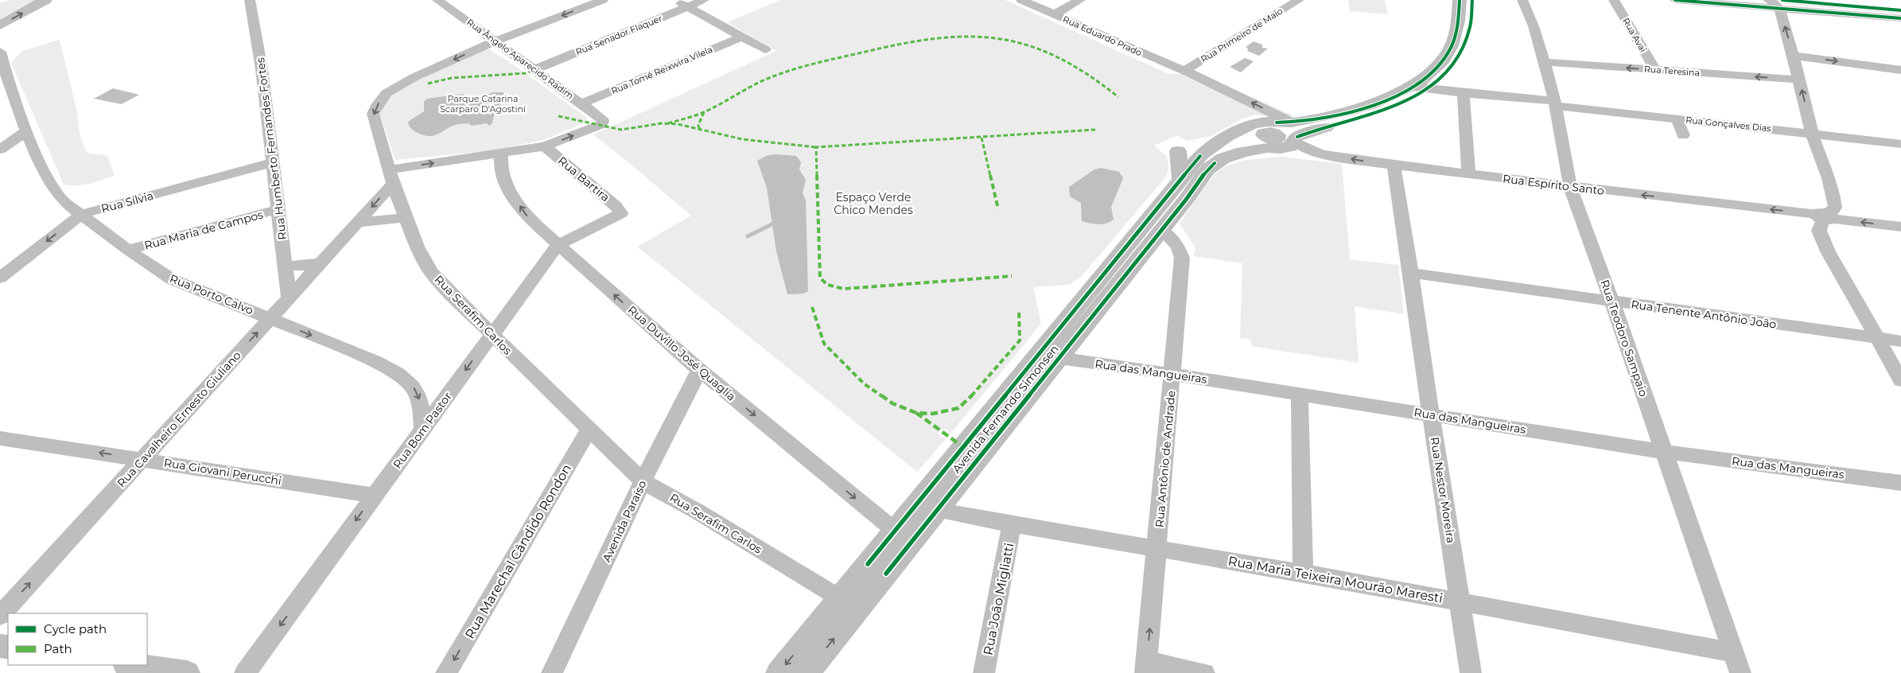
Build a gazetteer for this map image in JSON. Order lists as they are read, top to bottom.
{
  "streets": {
    "main road": ["Avenida Fernando Simonsen"],
    "street": [
      "Rua Senador Flaquer",
      "Rua Primeiro de Maio",
      "Rua Avai",
      "Rua Eduardo Prado",
      "Rua Ângelo Aparecido Radim",
      "Rua Tomé Reixwira Vilela",
      "Rua Teresina",
      "Rua Gonçalves Dias",
      "Rua Humberto Fernandes Fortes",
      "Rua Bartira",
      "Rua Espírito Santo",
      "Rua Sílvia",
      "Rua Maria de Campos",
      "Rua Porto Calvo",
      "Rua Tenente Antônio João",
      "Rua Serafim Carlos",
      "Rua Teodoro Sampaio",
      "Rua Duvillo José Quaglia",
      "Rua das Mangueiras",
      "Rua Cavalheiro Ernesto Giuliano",
      "Rua Bom Pastor",
      "Rua Antônio de Andrade",
      "Rua Giovani Perucchi",
      "Rua Nestor Moreira",
      "Avenida Paraíso",
      "Rua Marechal Cândido Rondon",
      "Rua Maria Teixeira Mourão Maresti",
      "Rua João Migliatti"
    ]
  },
  "crossings": [
    ["Rua Senador Flaquer", "Rua Ângelo Aparecido Radim"],
    ["Rua Primeiro de Maio", "Rua Eduardo Prado"],
    ["Rua Avai", "Rua Teresina"],
    ["Rua Eduardo Prado", "Rua Espírito Santo"],
    ["Rua Eduardo Prado", "Avenida Fernando Simonsen"],
    ["Rua Ângelo Aparecido Radim", "Rua Tomé Reixwira Vilela"],
    ["Rua Ângelo Aparecido Radim", "Rua Bartira"],
    ["Rua Ângelo Aparecido Radim", "Rua Serafim Carlos"],
    ["Rua Teresina", "Rua Teodoro Sampaio"],
    ["Rua Gonçalves Dias", "Rua Teodoro Sampaio"],
    ["Rua Gonçalves Dias", "Avenida Fernando Simonsen"],
    ["Rua Humberto Fernandes Fortes", "Rua Sílvia"],
    ["Rua Humberto Fernandes Fortes", "Rua Maria de Campos"],
    ["Rua Humberto Fernandes Fortes", "Rua Cavalheiro Ernesto Giuliano"],
    ["Rua Bartira", "Rua Bom Pastor"],
    ["Rua Espírito Santo", "Rua Teodoro Sampaio"],
    ["Rua Espírito Santo", "Avenida Fernando Simonsen"],
    ["Rua Espírito Santo", "Rua Nestor Moreira"],
    ["Rua Sílvia", "Rua Porto Calvo"],
    ["Rua Maria de Campos", "Rua Porto Calvo"],
    ["Rua Porto Calvo", "Rua Cavalheiro Ernesto Giuliano"],
    ["Rua Porto Calvo", "Rua Bom Pastor"],
    ["Rua Tenente Antônio João", "Rua Teodoro Sampaio"],
    ["Rua Tenente Antônio João", "Rua Nestor Moreira"],
    ["Rua Serafim Carlos", "Avenida Fernando Simonsen"],
    ["Rua Serafim Carlos", "Rua Cavalheiro Ernesto Giuliano"],
    ["Rua Serafim Carlos", "Rua Bom Pastor"],
    ["Rua Serafim Carlos", "Avenida Paraíso"],
    ["Rua Serafim Carlos", "Rua Marechal Cândido Rondon"],
    ["Rua Teodoro Sampaio", "Rua das Mangueiras"],
    ["Rua Teodoro Sampaio", "Rua Maria Teixeira Mourão Maresti"],
    ["Rua Duvillo José Quaglia", "Avenida Fernando Simonsen"],
    ["Rua Duvillo José Quaglia", "Rua Bom Pastor"],
    ["Rua Duvillo José Quaglia", "Avenida Paraíso"],
    ["Rua das Mangueiras", "Avenida Fernando Simonsen"],
    ["Rua das Mangueiras", "Rua Antônio de Andrade"],
    ["Rua das Mangueiras", "Rua Nestor Moreira"],
    ["Avenida Fernando Simonsen", "Rua Antônio de Andrade"],
    ["Avenida Fernando Simonsen", "Rua Maria Teixeira Mourão Maresti"],
    ["Rua Cavalheiro Ernesto Giuliano", "Rua Giovani Perucchi"],
    ["Rua Bom Pastor", "Rua Giovani Perucchi"],
    ["Rua Antônio de Andrade", "Rua Maria Teixeira Mourão Maresti"],
    ["Rua Nestor Moreira", "Rua Maria Teixeira Mourão Maresti"],
    ["Rua Maria Teixeira Mourão Maresti", "Rua João Migliatti"]
  ],
  "one_way": [
    "Rua Eduardo Prado",
    "Rua Espírito Santo",
    "Rua Bom Pastor",
    "Rua Giovani Perucchi",
    "Rua Marechal Cândido Rondon"
  ],
  "parks": ["Parque Catarina Scarparo D'Agostini", "Espaço Verde Chico Mendes"],
  "legend": ["Cycle path", "Path"]
}
